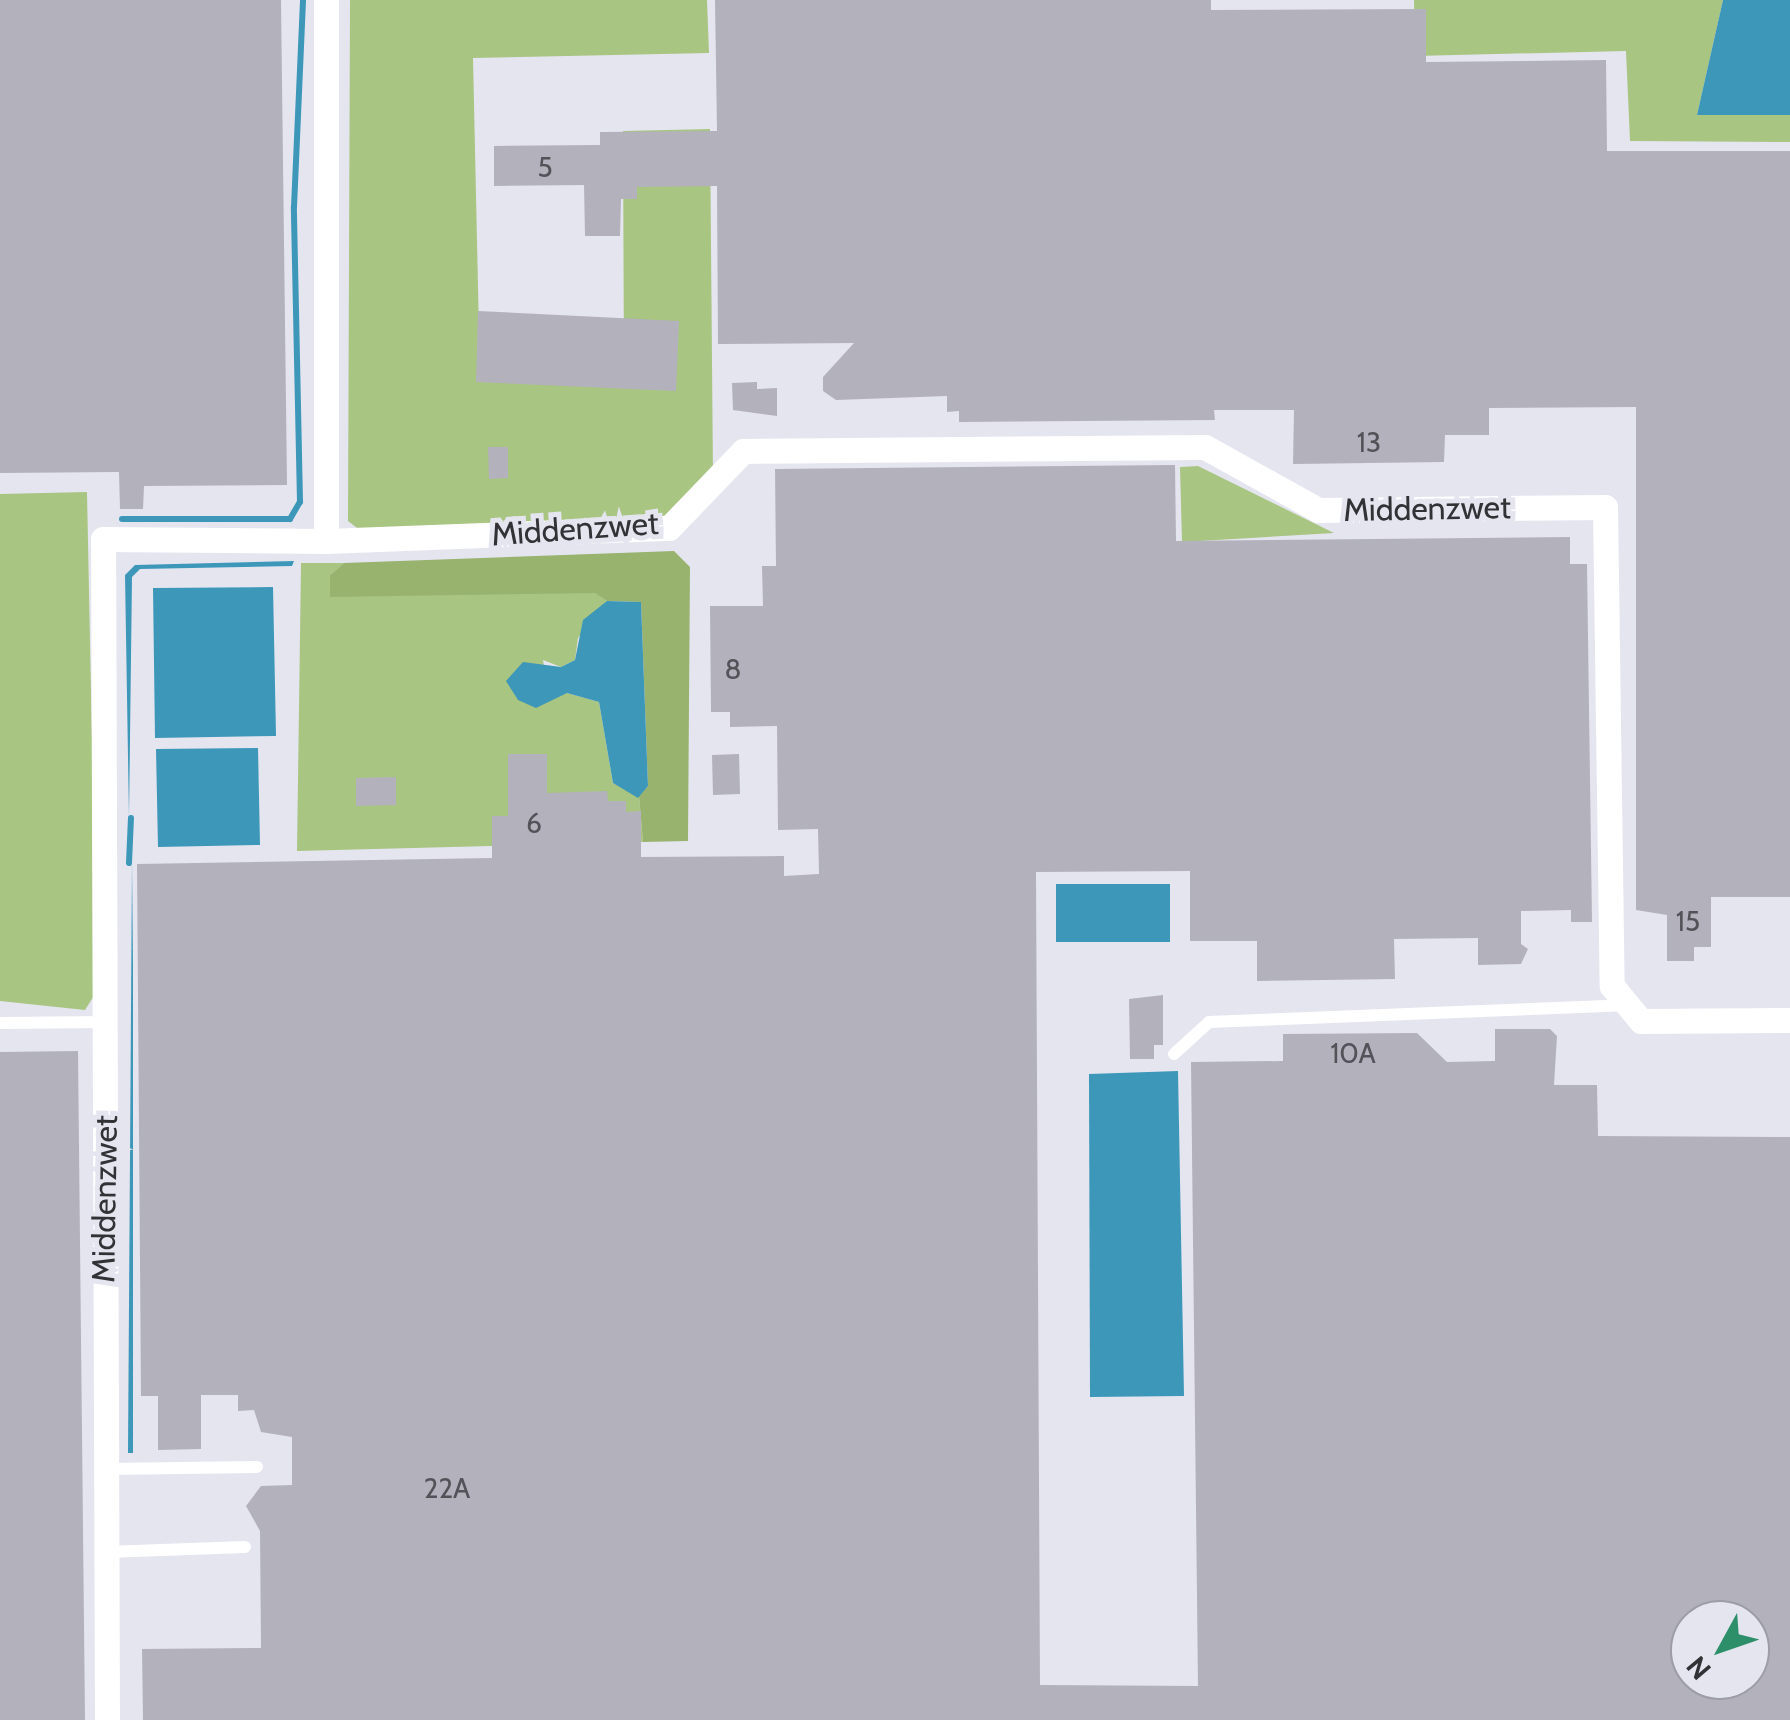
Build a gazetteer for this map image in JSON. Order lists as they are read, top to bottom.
{
  "streets": {
    "street": ["Middenzwet"]
  },
  "house_numbers": [
    "5",
    "13",
    "8",
    "6",
    "15",
    "10A",
    "22A"
  ],
  "north": "bottom left"
}
